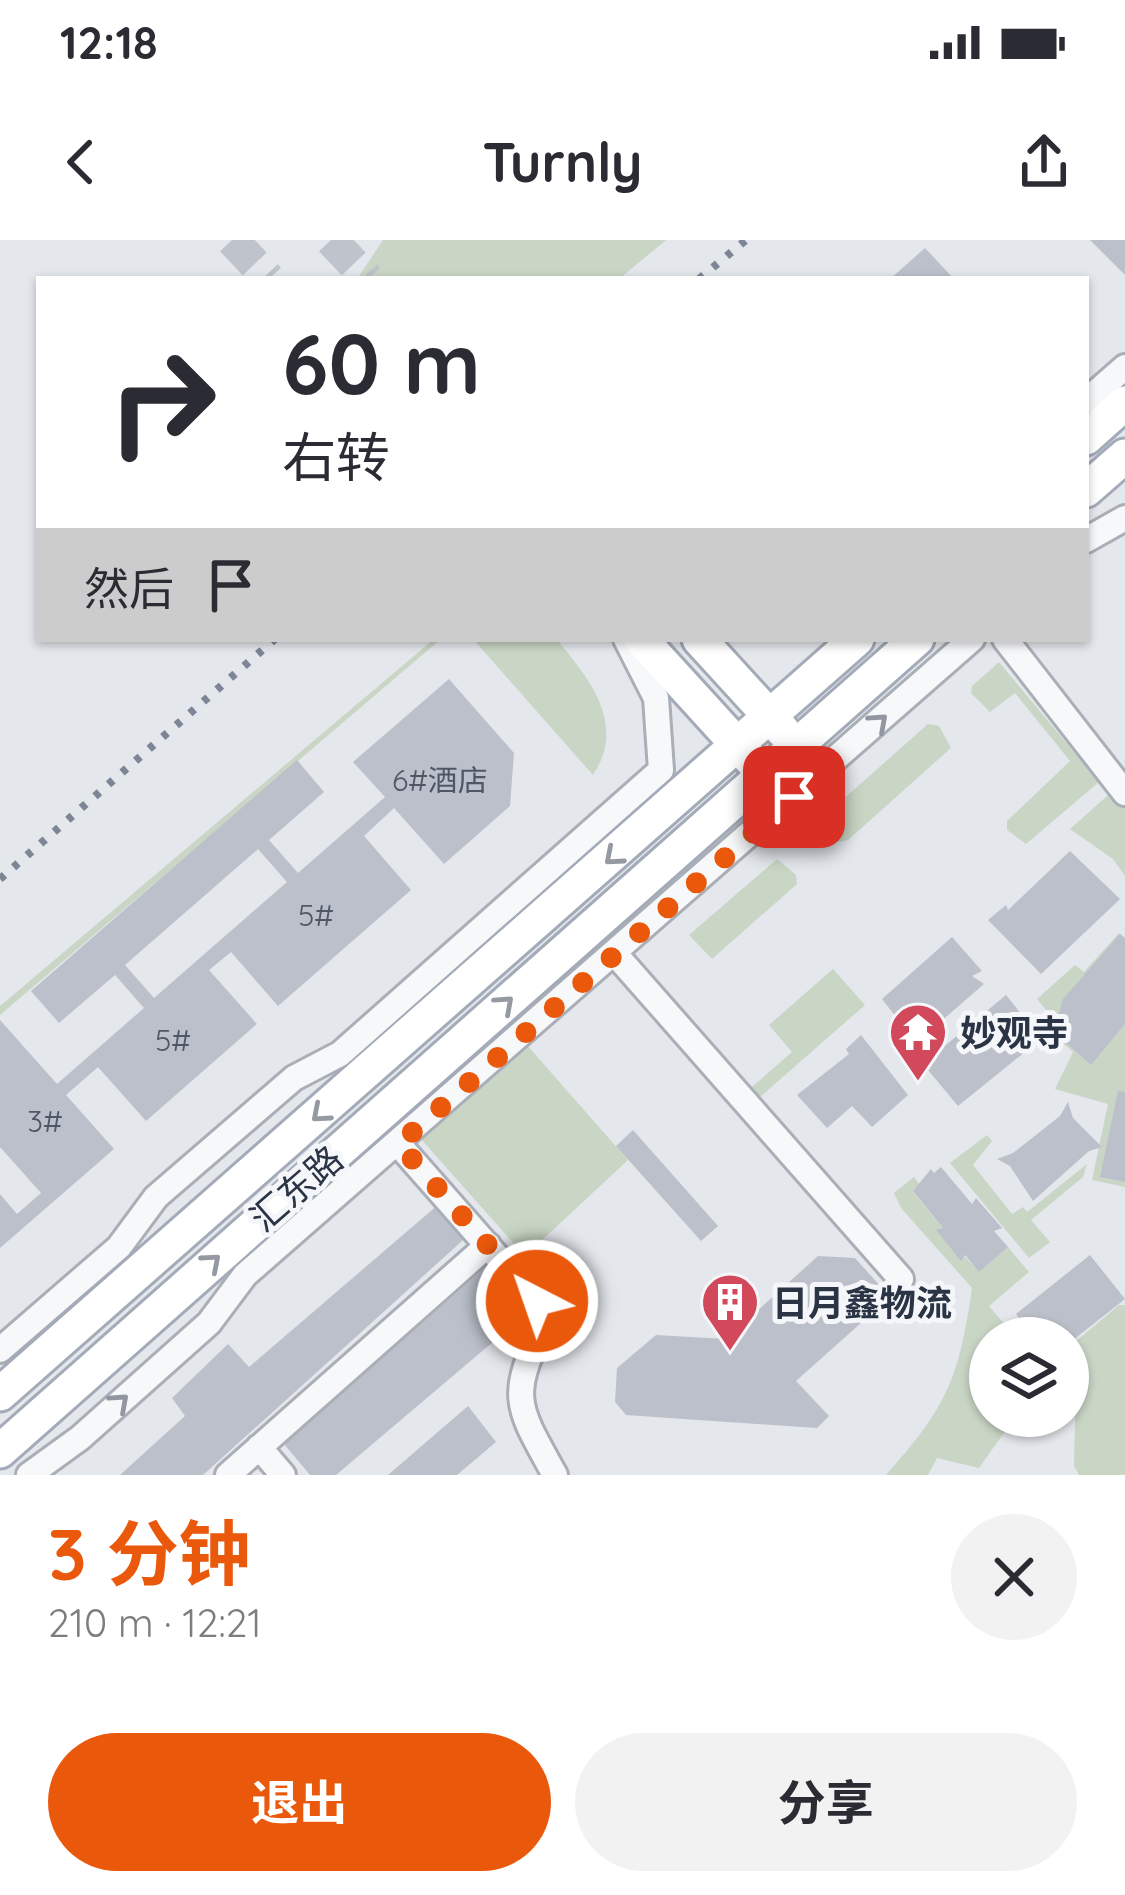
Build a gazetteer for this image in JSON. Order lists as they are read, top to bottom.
{
  "streets": {
    "main road": ["汇东路"]
  },
  "places": {
    "temple": ["妙观寺"],
    "building": ["日月鑫物流"]
  },
  "house_numbers": [
    "6#酒店",
    "5#",
    "5#",
    "3#"
  ],
  "page": {
    "status": "12:18",
    "header": "Turnly",
    "turn": ["60 m", "右转"],
    "then": "然后",
    "heading": ["3 分钟", "210 m · 12:21"],
    "buttons": ["退出", "分享"]
  }
}
